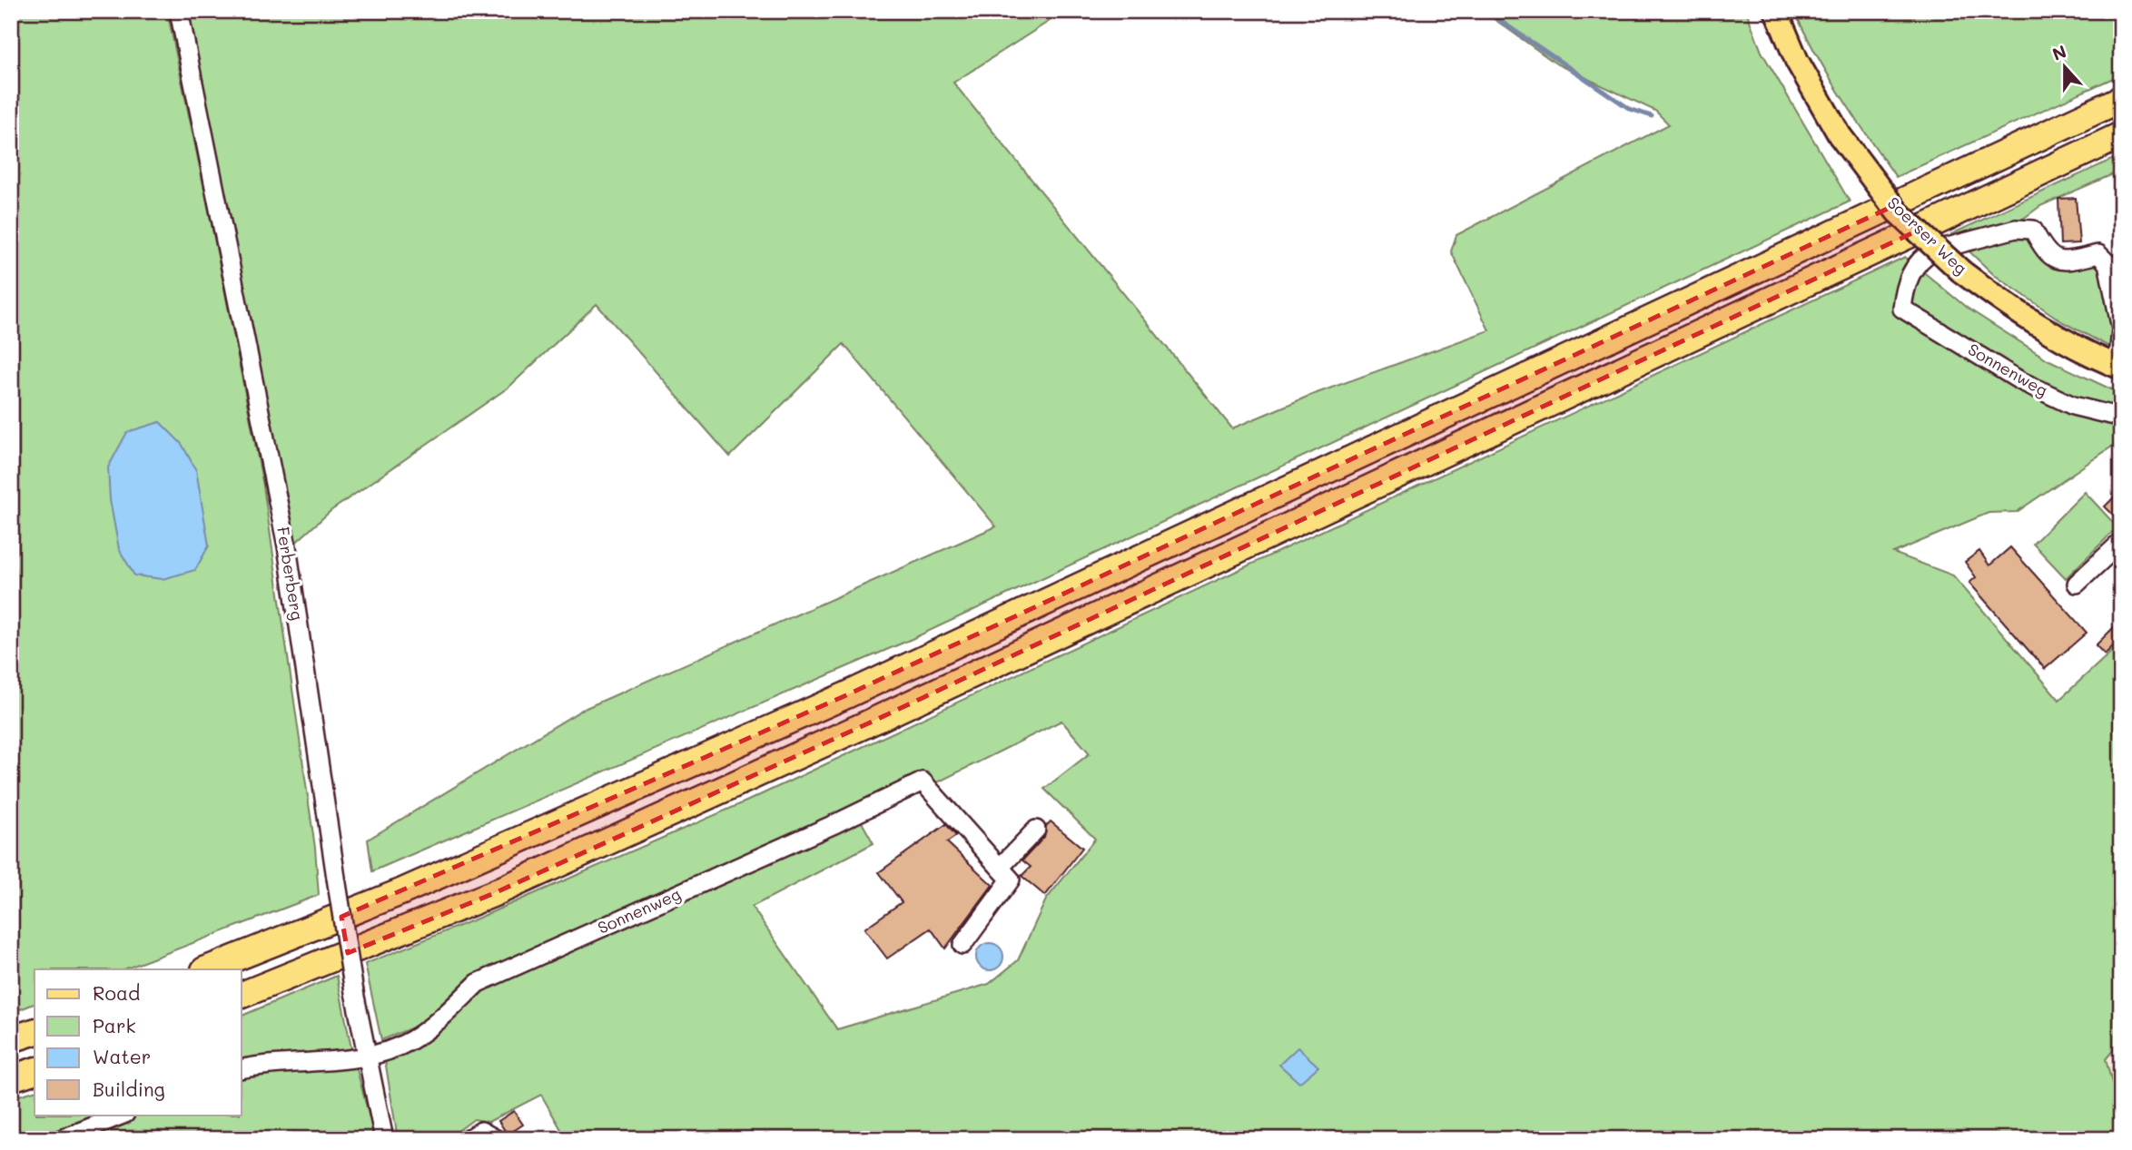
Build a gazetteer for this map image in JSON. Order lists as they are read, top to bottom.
{
  "streets": {
    "main road": ["Soerser Weg"],
    "street": ["Sonnenweg", "Ferberberg"]
  },
  "crossings": [
    ["Soerser Weg", "Sonnenweg"],
    ["Sonnenweg", "Ferberberg"]
  ],
  "legend": [
    "Road",
    "Park",
    "Water",
    "Building"
  ],
  "north": "top"
}
